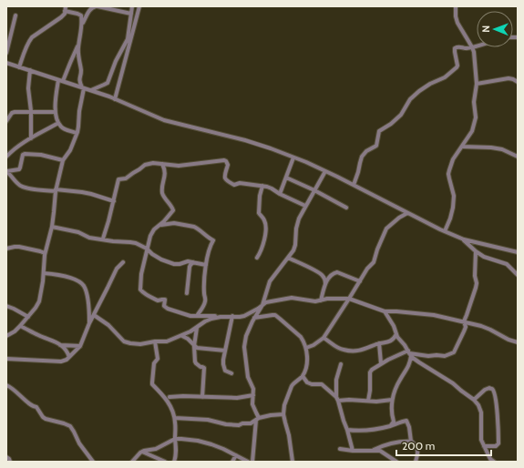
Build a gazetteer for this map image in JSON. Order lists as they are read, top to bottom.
{
  "scale_bar": "200 m",
  "north": "left"
}
